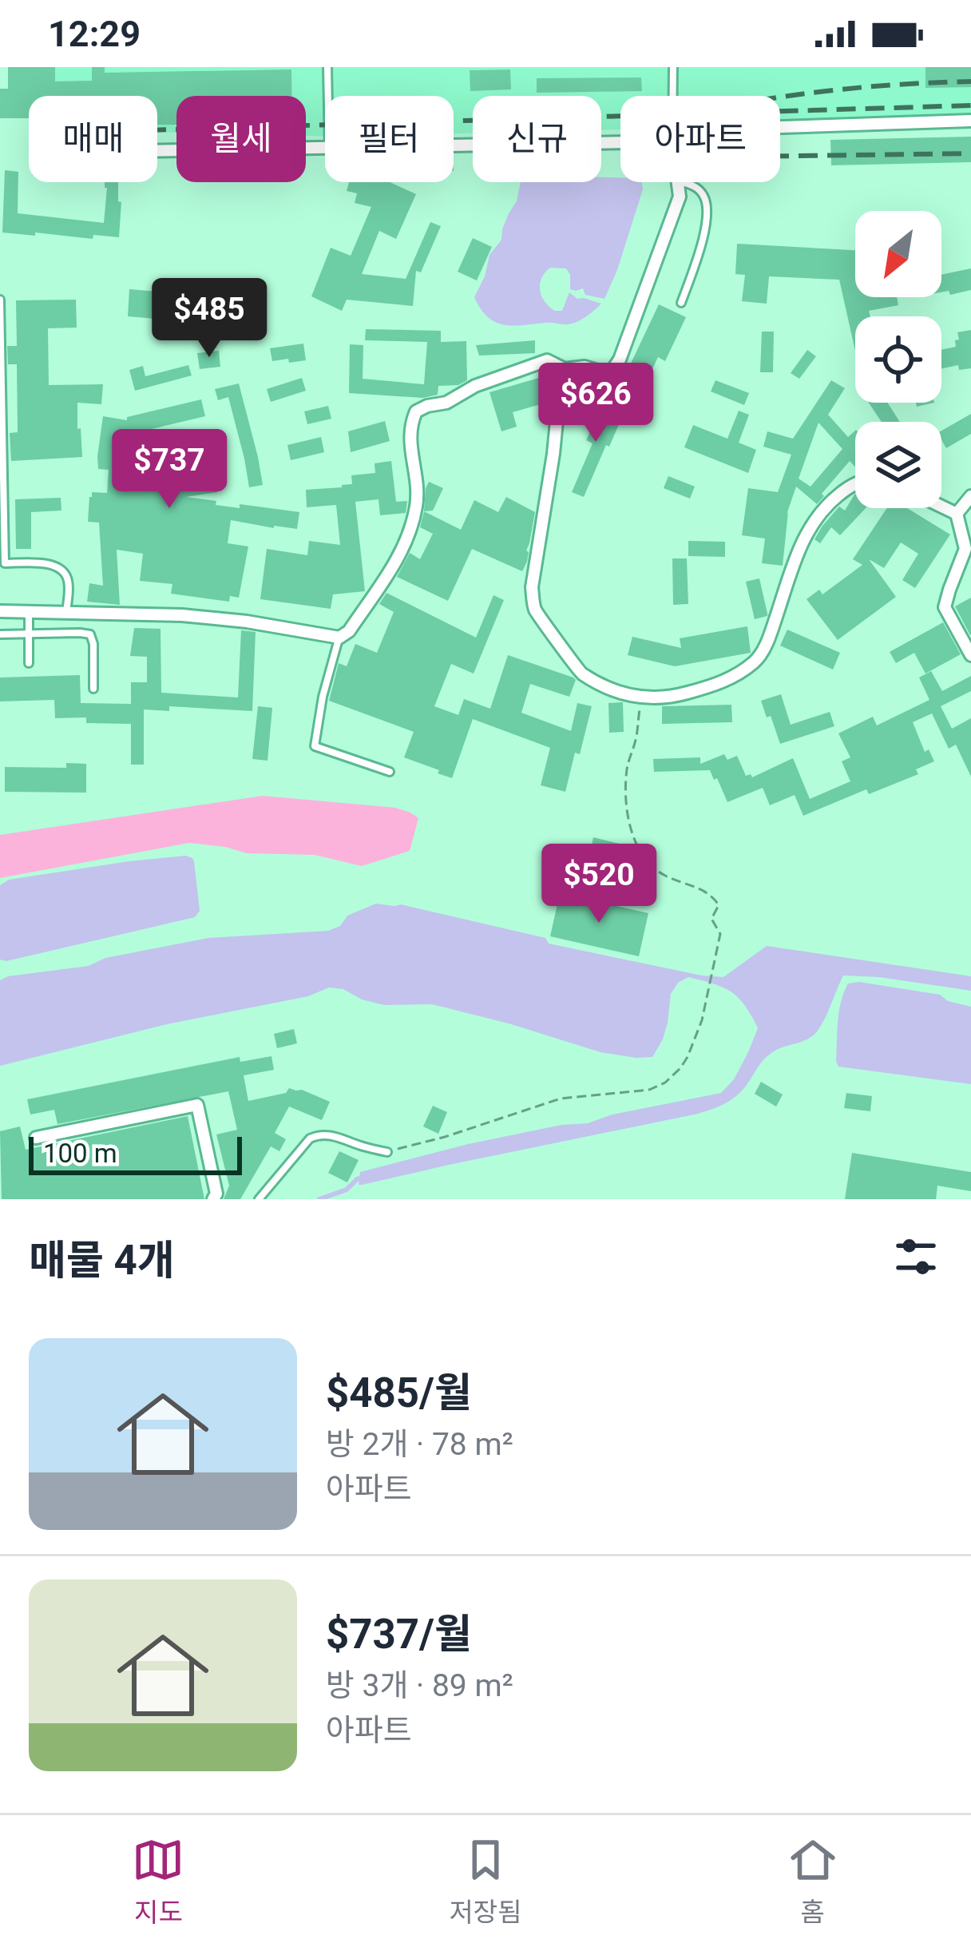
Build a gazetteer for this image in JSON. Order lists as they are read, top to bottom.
{
  "scale_bar": "100 m",
  "north": "bottom left",
  "page": {
    "status": "12:29",
    "chip": [
      "매매",
      "월세",
      "필터",
      "신규",
      "아파트"
    ],
    "price": [
      "$485",
      "$626",
      "$737",
      "$520"
    ],
    "scale": "100 m",
    "heading": "매물 4개",
    "list": [
      {
        "name": "$485/월",
        "note": "방 2개 · 78 m² · 아파트"
      },
      {
        "name": "$737/월",
        "note": "방 3개 · 89 m² · 아파트"
      }
    ],
    "tabs": ["지도", "저장됨", "홈"]
  }
}
